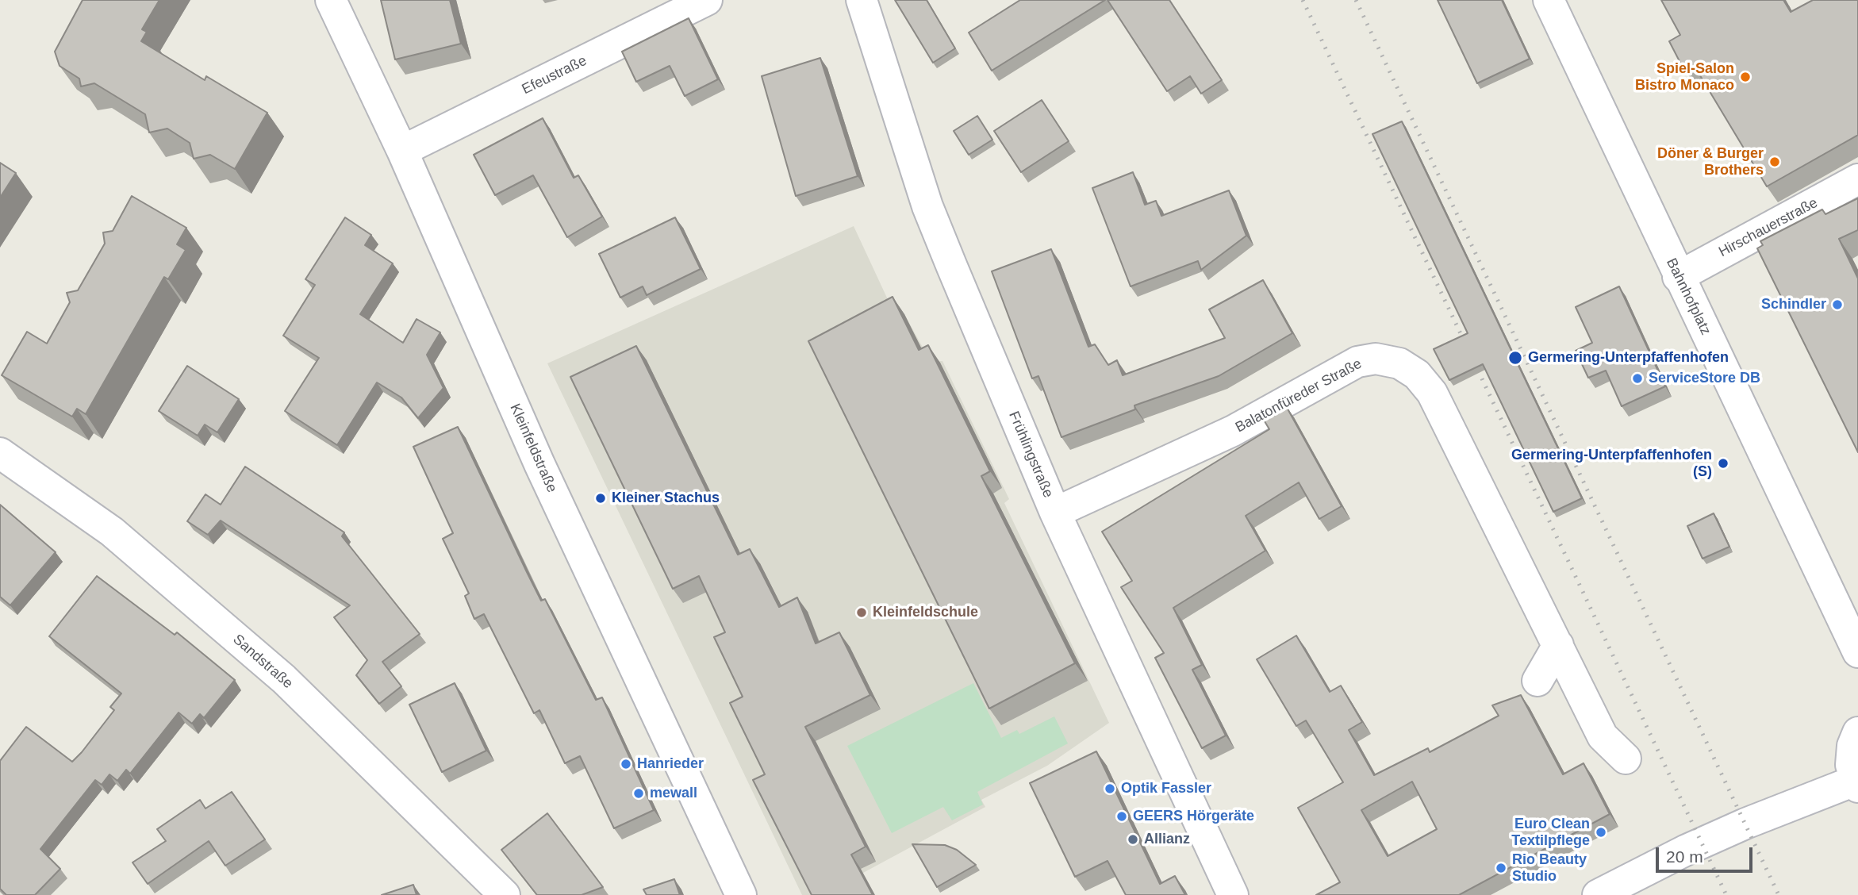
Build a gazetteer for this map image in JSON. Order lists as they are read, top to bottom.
{
  "streets": {
    "street": [
      "Efeustraße",
      "Hirschauerstraße",
      "Bahnhofplatz",
      "Balatonfüreder Straße",
      "Kleinfeldstraße",
      "Frühlingstraße",
      "Sandstraße"
    ]
  },
  "crossings": [
    ["Efeustraße", "Kleinfeldstraße"],
    ["Hirschauerstraße", "Bahnhofplatz"],
    ["Balatonfüreder Straße", "Frühlingstraße"]
  ],
  "places": [
    "Spiel-Salon Bistro Monaco",
    "Döner & Burger Brothers",
    "Schindler",
    "Germering-Unterpfaffenhofen",
    "ServiceStore DB",
    "Germering-Unterpfaffenhofen (S)",
    "Kleiner Stachus",
    "Kleinfeldschule",
    "Hanrieder",
    "Optik Fassler",
    "mewall",
    "GEERS Hörgeräte",
    "Euro Clean Textilpflege",
    "Allianz",
    "Rio Beauty Studio"
  ],
  "scale_bar": "20 m"
}
